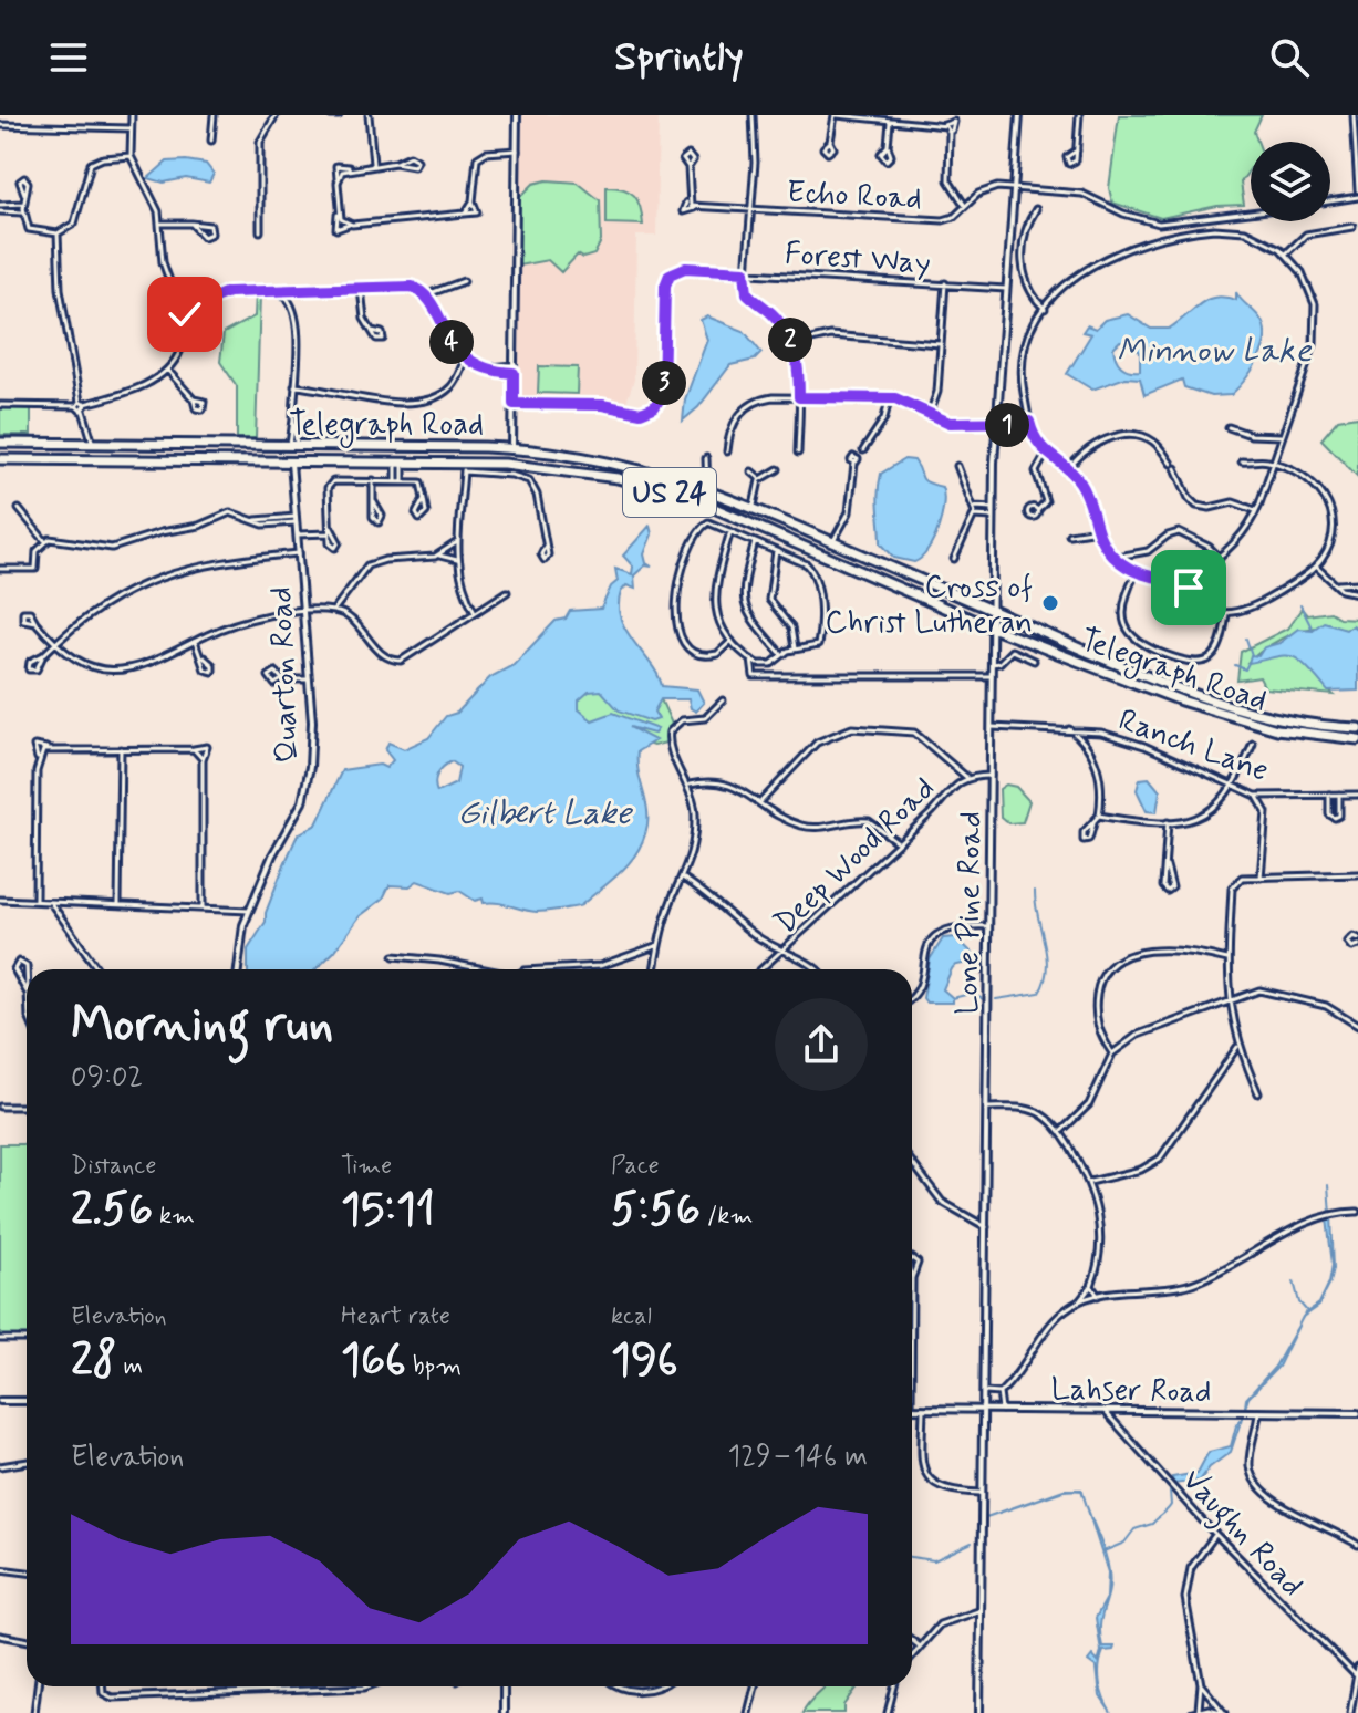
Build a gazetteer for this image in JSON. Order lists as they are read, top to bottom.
{
  "streets": {
    "highway": ["Telegraph Road", "US 24"],
    "street": [
      "Echo Road",
      "Forest Way",
      "Quarton Road",
      "Ranch Lane",
      "Deep Wood Road",
      "Lone Pine Road",
      "Lahser Road",
      "Vaughn Road"
    ]
  },
  "crossings": [
    ["Echo Road", "Lone Pine Road"],
    ["Forest Way", "Lone Pine Road"],
    ["Telegraph Road", "Quarton Road"],
    ["Telegraph Road", "Lone Pine Road"],
    ["Ranch Lane", "Lone Pine Road"],
    ["Deep Wood Road", "Lone Pine Road"],
    ["Lone Pine Road", "Lahser Road"],
    ["Lahser Road", "Vaughn Road"]
  ],
  "water": ["Minnow Lake", "Gilbert Lake"],
  "places": ["Cross of Christ Lutheran"],
  "page": {
    "header": "Sprintly",
    "pins": [
      "2",
      "4",
      "3",
      "1"
    ],
    "heading": ["Morning run", "09:02"],
    "stats": [
      ["Distance", "2.56 km"],
      ["Time", "15:11"],
      ["Pace", "5:56 /km"],
      ["Elevation", "28 m"],
      ["Heart rate", "166 bpm"],
      ["kcal", "196"]
    ],
    "chart": ["Elevation", "129–146 m"]
  }
}
